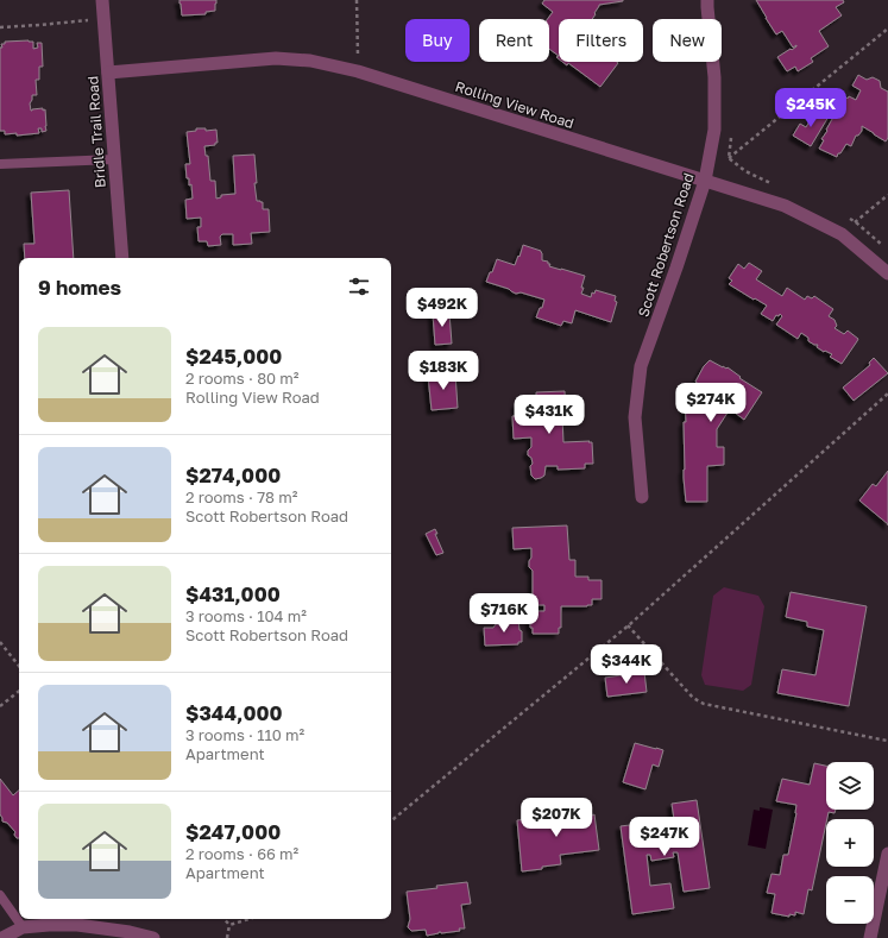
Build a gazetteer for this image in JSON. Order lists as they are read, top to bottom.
{
  "streets": {
    "street": ["Rolling View Road", "Bridle Trail Road", "Scott Robertson Road"]
  },
  "crossings": [
    ["Rolling View Road", "Bridle Trail Road"],
    ["Rolling View Road", "Scott Robertson Road"]
  ],
  "page": {
    "chip": [
      "Buy",
      "Rent",
      "Filters",
      "New"
    ],
    "price": [
      "$245K",
      "$492K",
      "$183K",
      "$274K",
      "$431K",
      "$716K",
      "$344K",
      "$207K",
      "$247K"
    ],
    "heading": "9 homes",
    "list": [
      {
        "name": "$245,000",
        "note": "2 rooms · 80 m² · Rolling View Road"
      },
      {
        "name": "$274,000",
        "note": "2 rooms · 78 m² · Scott Robertson Road"
      },
      {
        "name": "$431,000",
        "note": "3 rooms · 104 m² · Scott Robertson Road"
      },
      {
        "name": "$344,000",
        "note": "3 rooms · 110 m² · Apartment"
      },
      {
        "name": "$247,000",
        "note": "2 rooms · 66 m² · Apartment"
      }
    ],
    "map_buttons": ["+", "−"]
  }
}
